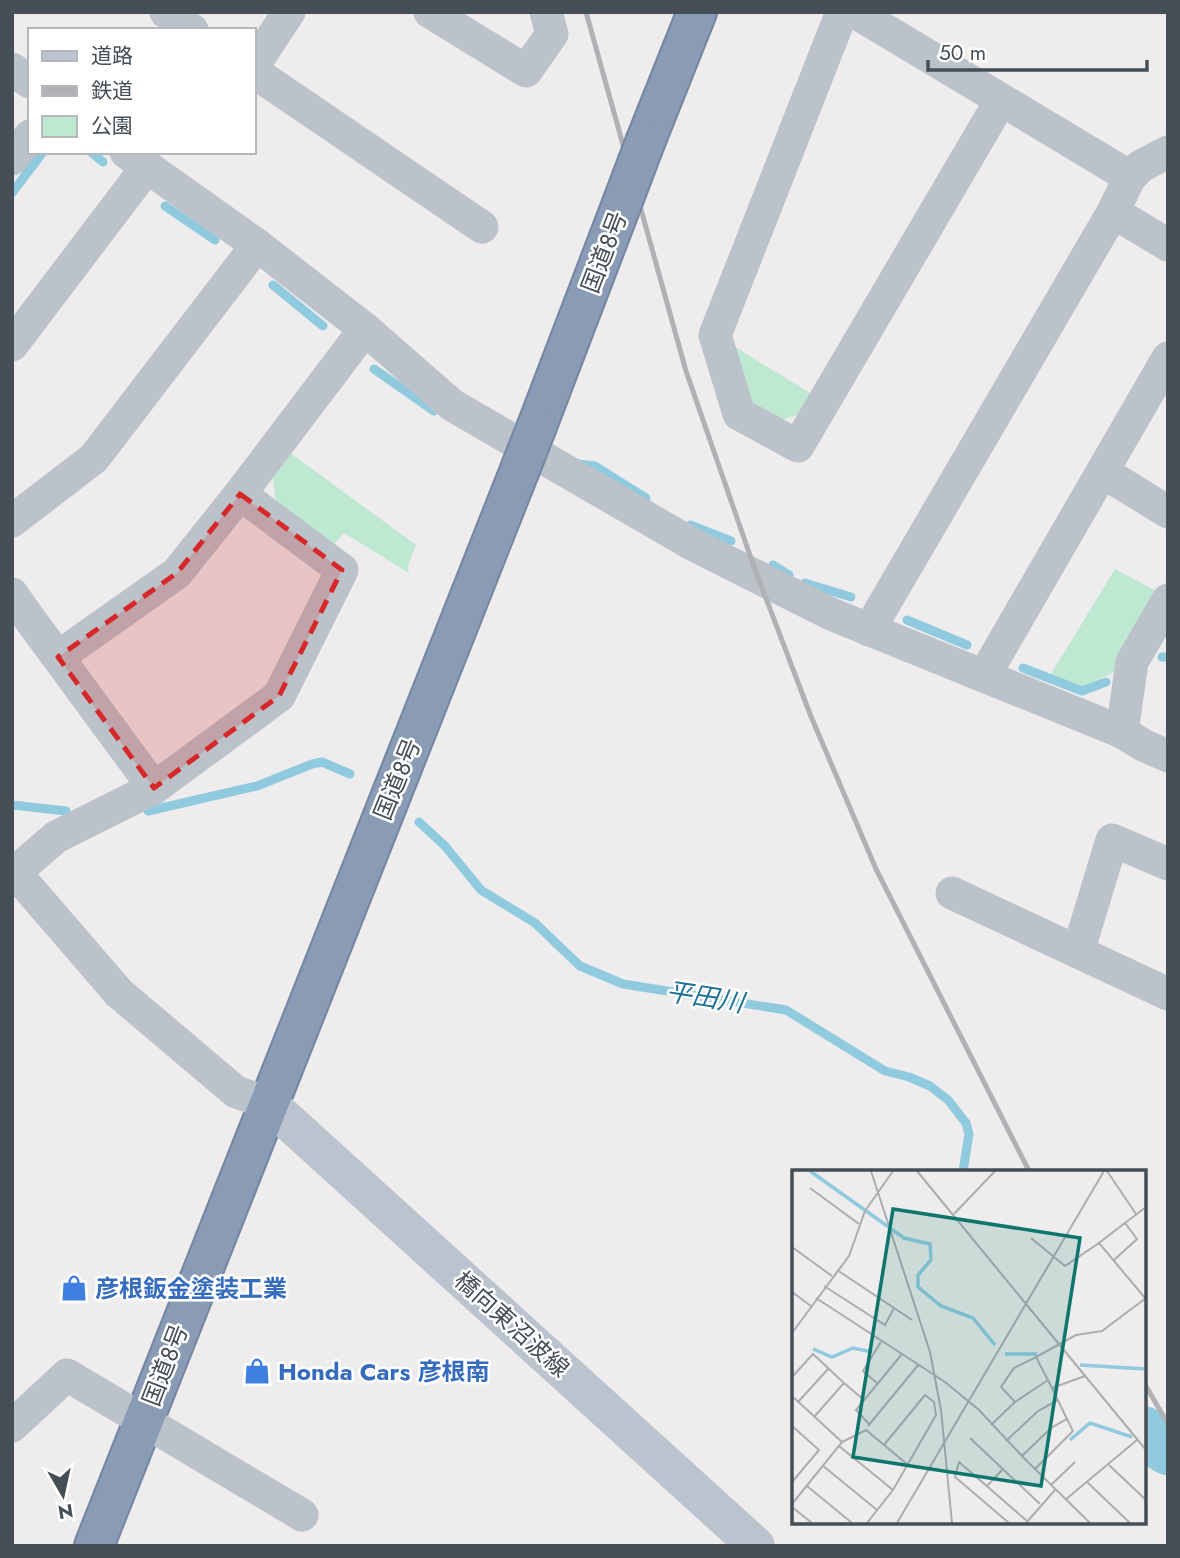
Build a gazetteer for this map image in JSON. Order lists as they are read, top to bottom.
{
  "streets": {
    "highway": ["国道8号"],
    "main road": ["橋向東沼波線"]
  },
  "crossings": [
    ["国道8号", "橋向東沼波線"]
  ],
  "water": ["平田川"],
  "places": {
    "shop": ["彦根鈑金塗装工業", "Honda Cars 彦根南"]
  },
  "legend": ["道路", "鉄道", "公園"],
  "scale_bar": "50 m",
  "north": "bottom"
}
